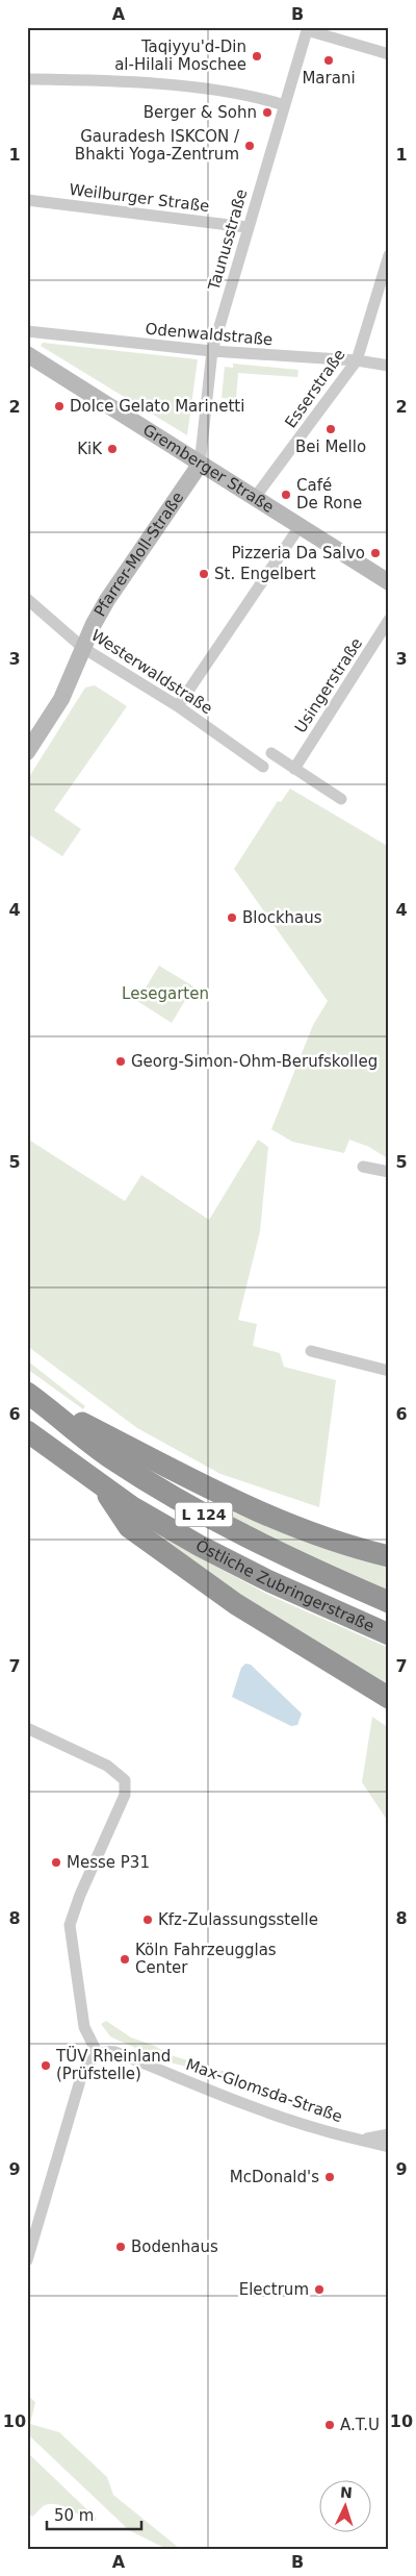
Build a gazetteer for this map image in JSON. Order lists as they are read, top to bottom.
{
  "streets": {
    "highway": ["L 124", "Östliche Zubringerstraße"],
    "street": [
      "Weilburger Straße",
      "Taunusstraße",
      "Odenwaldstraße",
      "Esserstraße",
      "Gremberger Straße",
      "Pfarrer-Moll-Straße",
      "Westerwaldstraße",
      "Usingerstraße",
      "Max-Glomsda-Straße"
    ]
  },
  "crossings": [
    ["Weilburger Straße", "Taunusstraße"],
    ["Taunusstraße", "Odenwaldstraße"],
    ["Taunusstraße", "Gremberger Straße"],
    ["Taunusstraße", "Pfarrer-Moll-Straße"],
    ["Odenwaldstraße", "Esserstraße"],
    ["Esserstraße", "Gremberger Straße"],
    ["Gremberger Straße", "Pfarrer-Moll-Straße"],
    ["Pfarrer-Moll-Straße", "Westerwaldstraße"]
  ],
  "parks": ["Lesegarten"],
  "places": [
    "Taqiyyu'd-Din al-Hilali Moschee",
    "Marani",
    "Berger & Sohn",
    "Gauradesh ISKCON / Bhakti Yoga-Zentrum",
    "Dolce Gelato Marinetti",
    "Bei Mello",
    "KiK",
    "Café De Rone",
    "Pizzeria Da Salvo",
    "St. Engelbert",
    "Blockhaus",
    "Georg-Simon-Ohm-Berufskolleg",
    "Messe P31",
    "Kfz-Zulassungsstelle",
    "Köln Fahrzeugglas Center",
    "TÜV Rheinland (Prüfstelle)",
    "McDonald's",
    "Bodenhaus",
    "Electrum",
    "A.T.U"
  ],
  "scale_bar": "50 m",
  "north": "top",
  "grid": {
    "columns": ["A", "B"],
    "rows": [
      "1",
      "2",
      "3",
      "4",
      "5",
      "6",
      "7",
      "8",
      "9",
      "10"
    ]
  }
}
